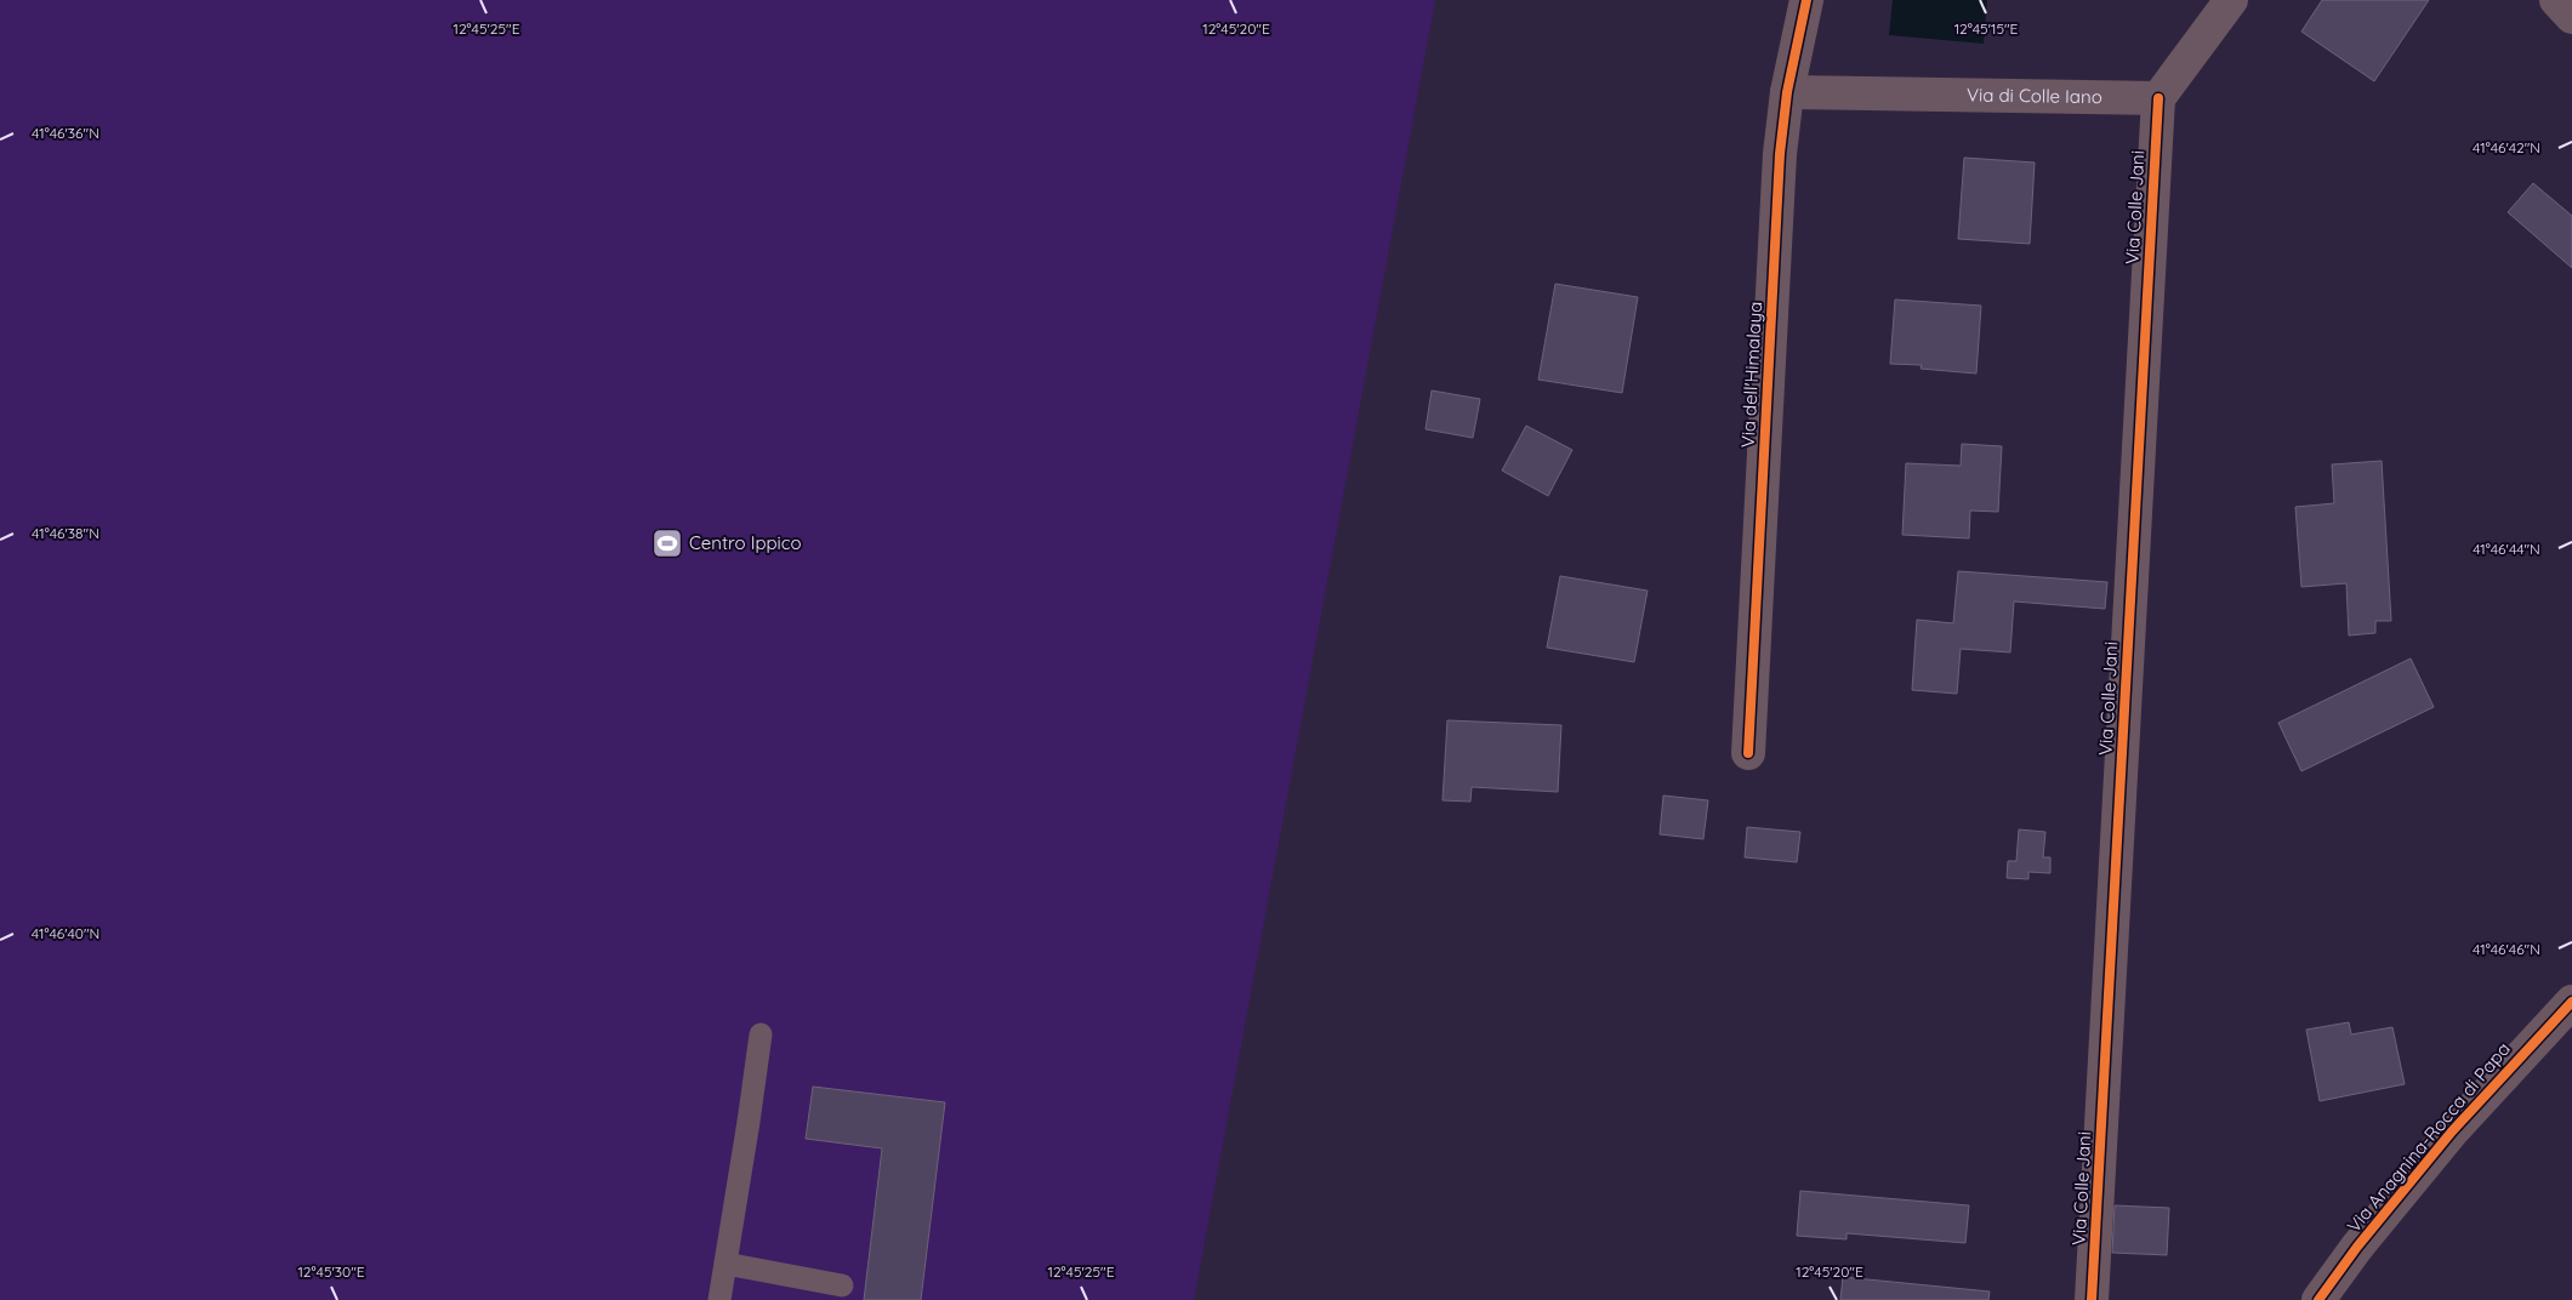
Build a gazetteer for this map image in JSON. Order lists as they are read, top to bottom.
{
  "streets": {
    "street": [
      "Via di Colle Iano",
      "Via Colle Jani",
      "Via dell'Himalaya",
      "Via Anagnina-Rocca di Papa"
    ]
  },
  "crossings": [
    ["Via di Colle Iano", "Via Colle Jani"],
    ["Via di Colle Iano", "Via dell'Himalaya"]
  ],
  "places": {
    "sports": ["Centro Ippico"]
  },
  "coordinates": [
    "12°45'25\"E",
    "12°45'20\"E",
    "12°45'15\"E",
    "41°46'36\"N",
    "41°46'42\"N",
    "41°46'38\"N",
    "41°46'44\"N",
    "41°46'40\"N",
    "41°46'46\"N",
    "12°45'30\"E"
  ]
}
